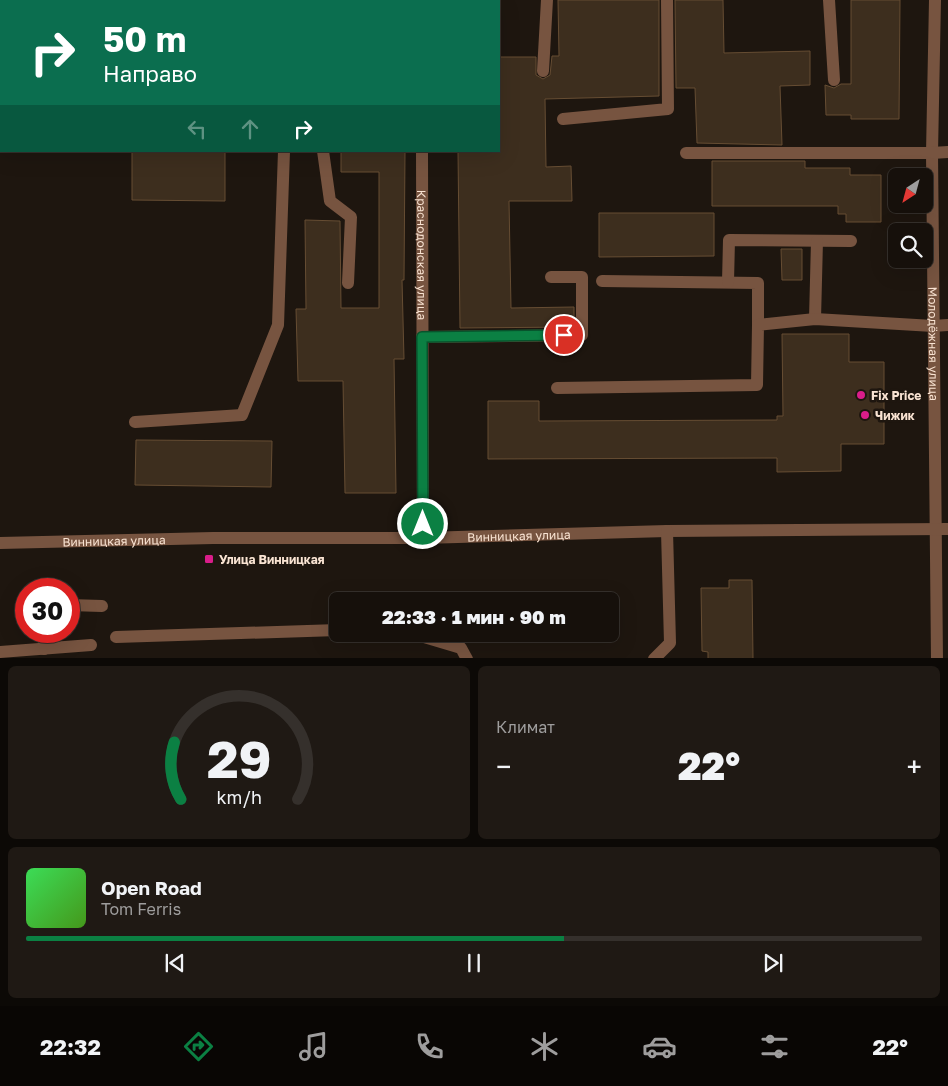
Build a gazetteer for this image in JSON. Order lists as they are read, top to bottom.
{
  "streets": {
    "street": ["Краснодонская улица", "Молодёжная улица", "Винницкая улица"]
  },
  "crossings": [
    ["Краснодонская улица", "Винницкая улица"],
    ["Молодёжная улица", "Винницкая улица"]
  ],
  "places": {
    "other": ["Fix Price", "Чижик"],
    "transit": ["Улица Винницкая"]
  },
  "north": "bottom left",
  "page": {
    "turn": ["50 m", "Направо"],
    "limit": "30",
    "trip": "22:33 · 1 мин · 90 m",
    "tile": "Климат",
    "heat": ["−", "22°", "+"],
    "song": ["Open Road", "Tom Ferris"],
    "tabs": ["22:32", "22°"],
    "gauge": ["29", "km/h"]
  }
}
